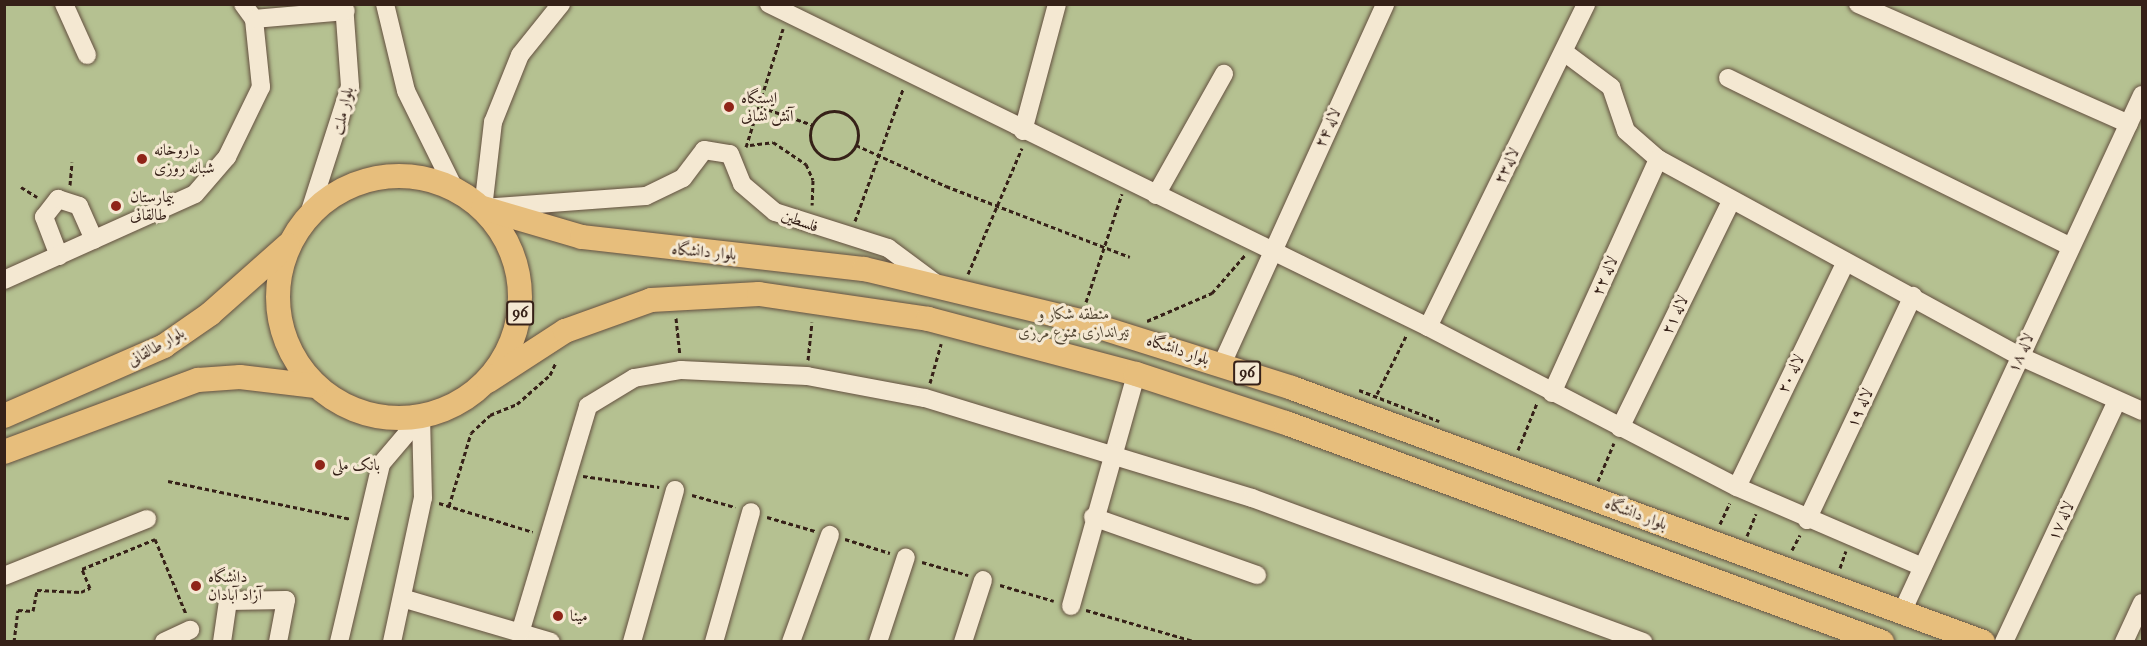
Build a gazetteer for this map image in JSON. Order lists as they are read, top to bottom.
{
  "streets": {
    "main road": ["بلوار دانشگاه", "96", "بلوار طالقانی"],
    "street": [
      "بلوار ملت",
      "لاله ۲۴",
      "لاله۲۳",
      "فلسطین",
      "لاله ۲۲",
      "لاله ۲۱",
      "لاله ۱۸",
      "لاله ۲۰",
      "لاله ۱۹",
      "لاله ۱۷"
    ]
  },
  "crossings": [
    ["بلوار ملت", "96"],
    ["لاله ۲۴", "بلوار دانشگاه"],
    ["فلسطین", "بلوار دانشگاه"],
    ["بلوار دانشگاه", "96"],
    ["بلوار دانشگاه", "لاله ۱۸"],
    ["96", "بلوار طالقانی"]
  ],
  "parks": ["منطقه شکار و تیراندازی ممنوع مرزی"],
  "places": [
    "ایستگاه آتش نشانی",
    "داروخانه شبانه روزی",
    "بیمارستان طالقانی",
    "بانک ملی",
    "دانشگاه آزاد آبادان",
    "مینا"
  ]
}
